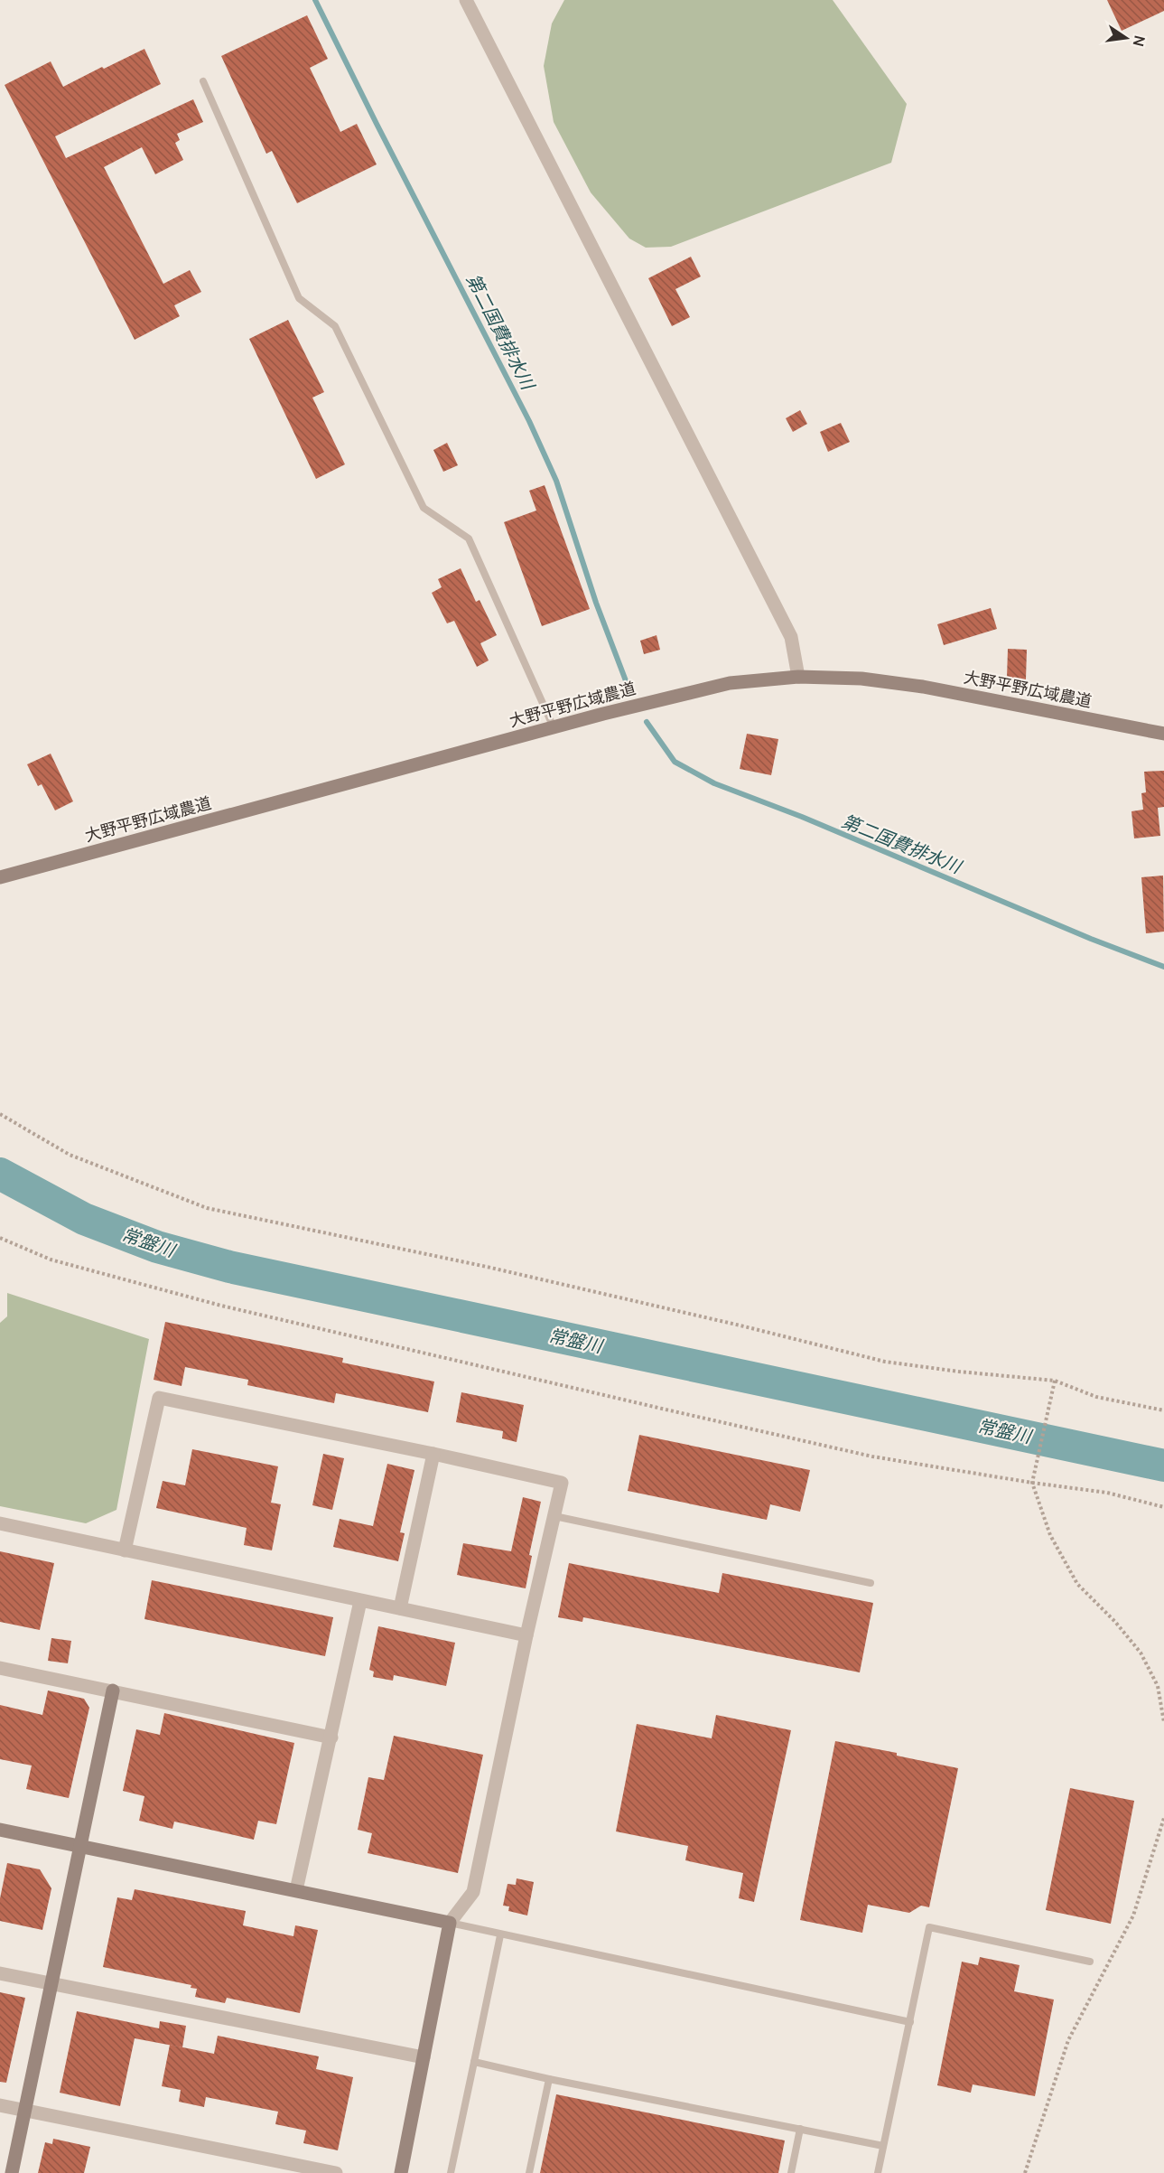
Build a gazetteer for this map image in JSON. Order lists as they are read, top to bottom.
{
  "streets": {
    "street": ["大野平野広域農道"]
  },
  "water": ["第二国費排水川", "常盤川"],
  "north": "right"
}
